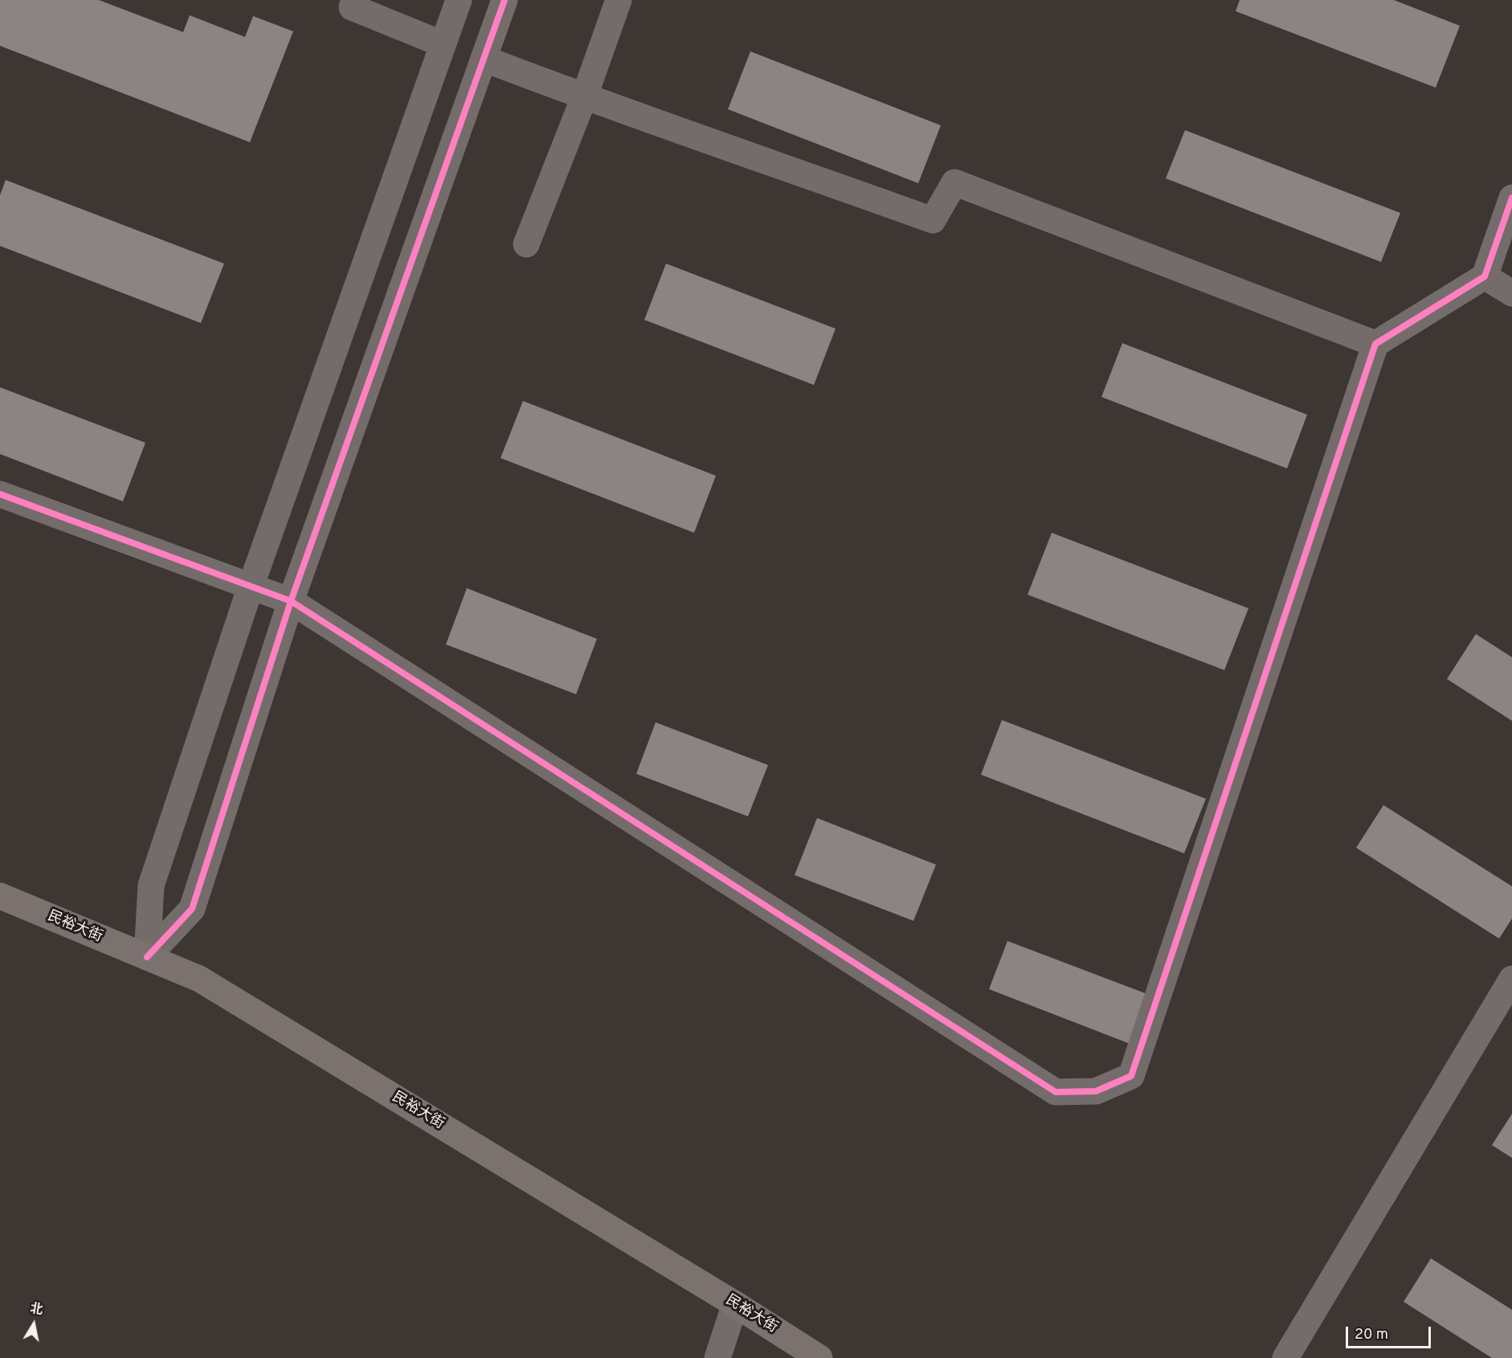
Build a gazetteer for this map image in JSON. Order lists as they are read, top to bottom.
{
  "streets": {
    "main road": ["民裕大街"]
  },
  "scale_bar": "20 m",
  "north": "top"
}
